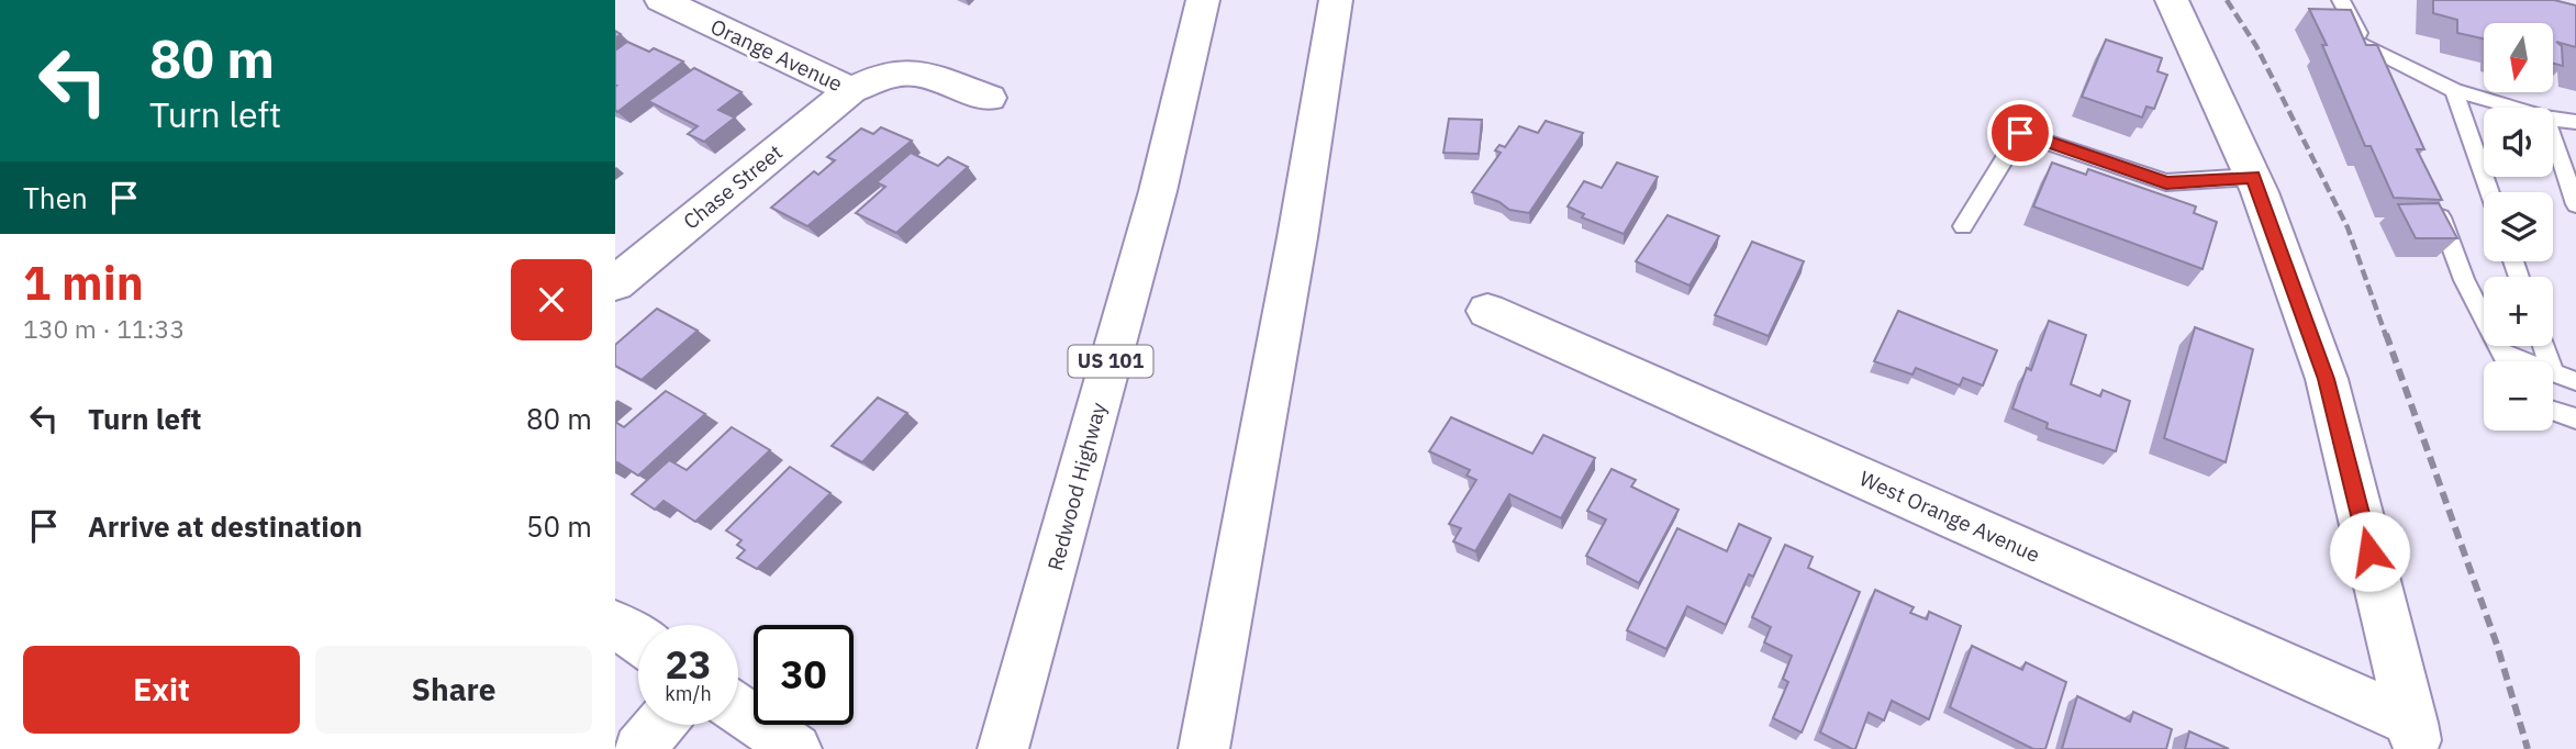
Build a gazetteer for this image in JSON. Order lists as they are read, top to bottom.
{
  "streets": {
    "main road": [
      "Orange Avenue",
      "Chase Street",
      "US 101",
      "Redwood Highway",
      "West Orange Avenue"
    ]
  },
  "crossings": [
    ["Orange Avenue", "Chase Street"]
  ],
  "north": "bottom",
  "page": {
    "turn": ["80 m", "Turn left"],
    "map_buttons": ["+", "−"],
    "then": "Then",
    "heading": ["1 min", "130 m · 11:33"],
    "list": [
      {
        "name": "Turn left",
        "value": "80 m"
      },
      {
        "name": "Arrive at destination",
        "value": "50 m"
      }
    ],
    "speed": "23 km/h",
    "limit": "30",
    "buttons": ["Exit", "Share"]
  }
}
